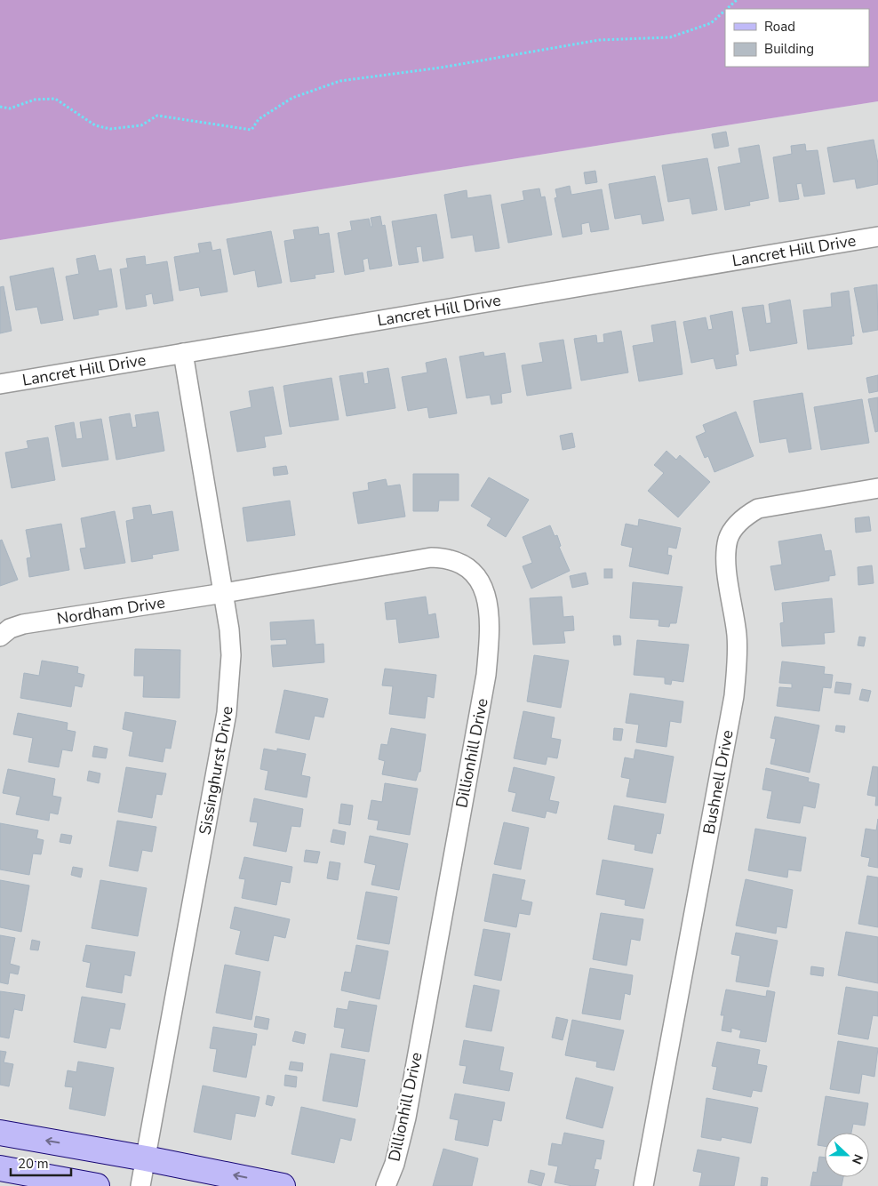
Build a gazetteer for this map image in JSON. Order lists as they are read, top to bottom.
{
  "streets": {
    "street": [
      "Lancret Hill Drive",
      "Nordham Drive",
      "Dillionhill Drive",
      "Sissinghurst Drive",
      "Bushnell Drive"
    ]
  },
  "crossings": [
    ["Lancret Hill Drive", "Sissinghurst Drive"],
    ["Nordham Drive", "Dillionhill Drive"],
    ["Nordham Drive", "Sissinghurst Drive"],
    ["Dillionhill Drive", "Sissinghurst Drive"]
  ],
  "legend": ["Road", "Building"],
  "scale_bar": "20 m",
  "north": "right"
}
